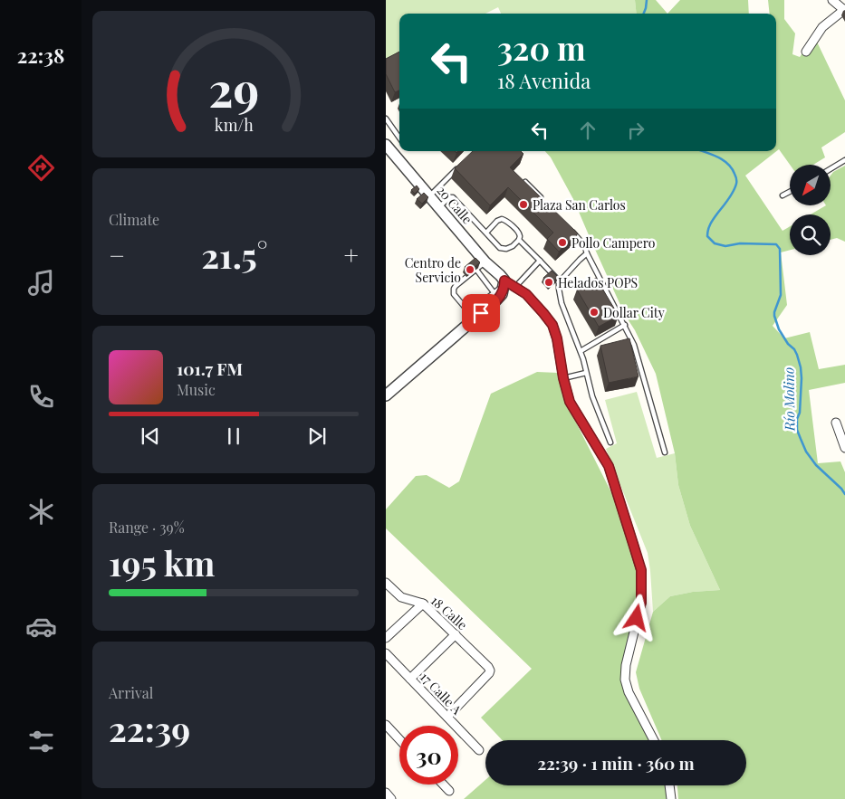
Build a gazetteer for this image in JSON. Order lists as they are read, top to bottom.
{
  "streets": {
    "street": ["20 Calle", "18 Calle", "17 Calle A"]
  },
  "crossings": [
    ["18 Calle", "17 Calle A"]
  ],
  "water": ["Río Molino"],
  "places": [
    "Plaza San Carlos",
    "Pollo Campero",
    "Centro de Servicio",
    "Helados POPS",
    "Dollar City"
  ],
  "north": "bottom left",
  "page": {
    "tabs": "22:38",
    "turn": ["320 m", "18 Avenida"],
    "tile": [
      "Climate",
      ["Range · 39%", "195 km"],
      ["Arrival", "22:39"]
    ],
    "heat": ["−", "21.5°", "+"],
    "song": ["101.7 FM", "Music"],
    "limit": "30",
    "trip": "22:39 · 1 min · 360 m",
    "gauge": ["29", "km/h"]
  }
}
